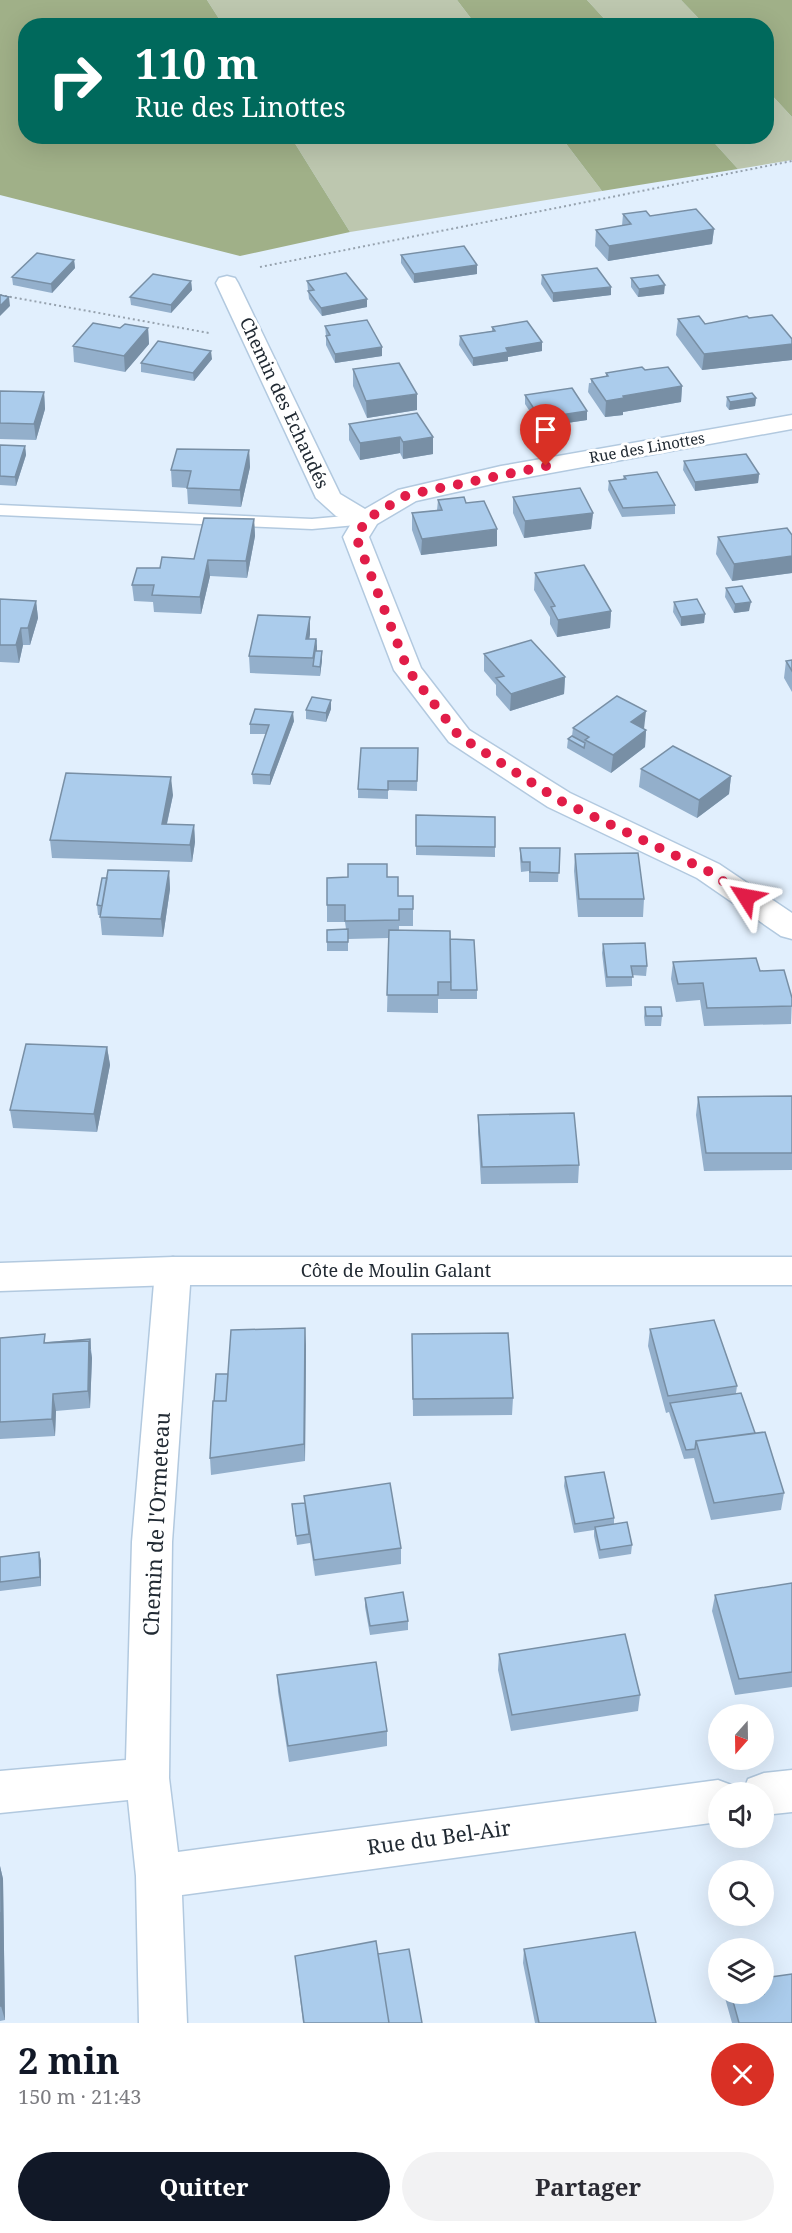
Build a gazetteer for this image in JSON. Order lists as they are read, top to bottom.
{
  "streets": {
    "street": [
      "Chemin des Echaudés",
      "Rue des Linottes",
      "Côte de Moulin Galant",
      "Chemin de l'Ormeteau",
      "Rue du Bel-Air"
    ]
  },
  "crossings": [
    ["Chemin des Echaudés", "Rue des Linottes"],
    ["Côte de Moulin Galant", "Chemin de l'Ormeteau"],
    ["Chemin de l'Ormeteau", "Rue du Bel-Air"]
  ],
  "north": "bottom",
  "page": {
    "turn": ["110 m", "Rue des Linottes"],
    "heading": ["2 min", "150 m · 21:43"],
    "buttons": ["Quitter", "Partager"]
  }
}
